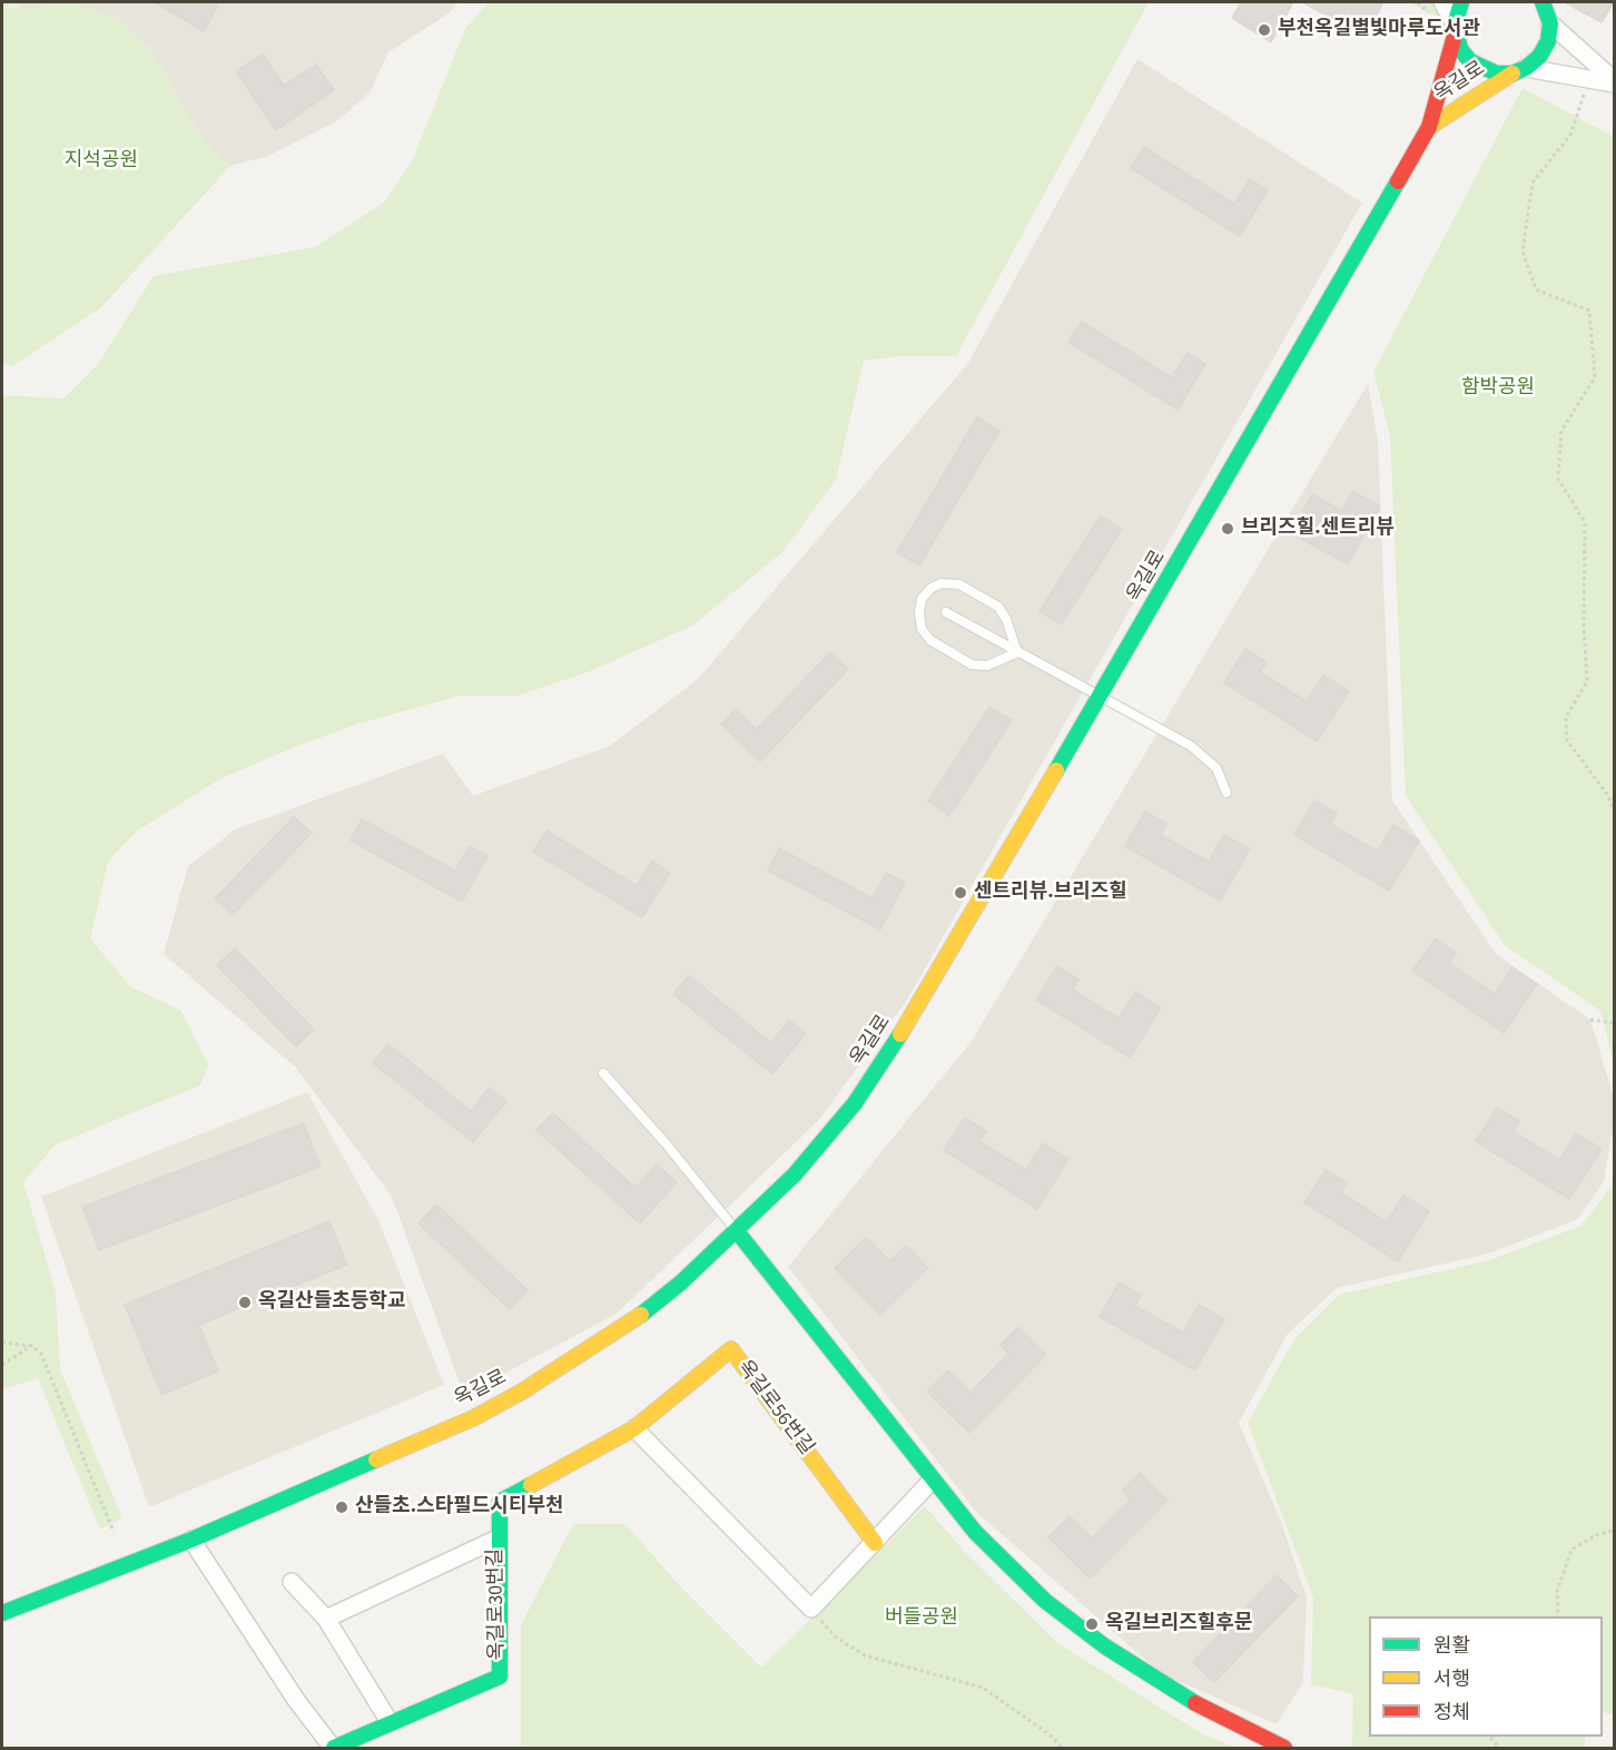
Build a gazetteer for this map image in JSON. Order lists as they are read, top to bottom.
{
  "streets": {
    "street": ["옥길로", "옥길로56번길", "옥길로30번길"]
  },
  "crossings": [
    ["옥길로", "옥길로30번길"]
  ],
  "parks": ["지석공원", "함박공원", "버들공원"],
  "places": [
    "부천옥길별빛마루도서관",
    "브리즈힐.센트리뷰",
    "센트리뷰.브리즈힐",
    "옥길산들초등학교",
    "산들초.스타필드시티부천",
    "옥길브리즈힐후문"
  ],
  "legend": ["원활", "서행", "정체"]
}
